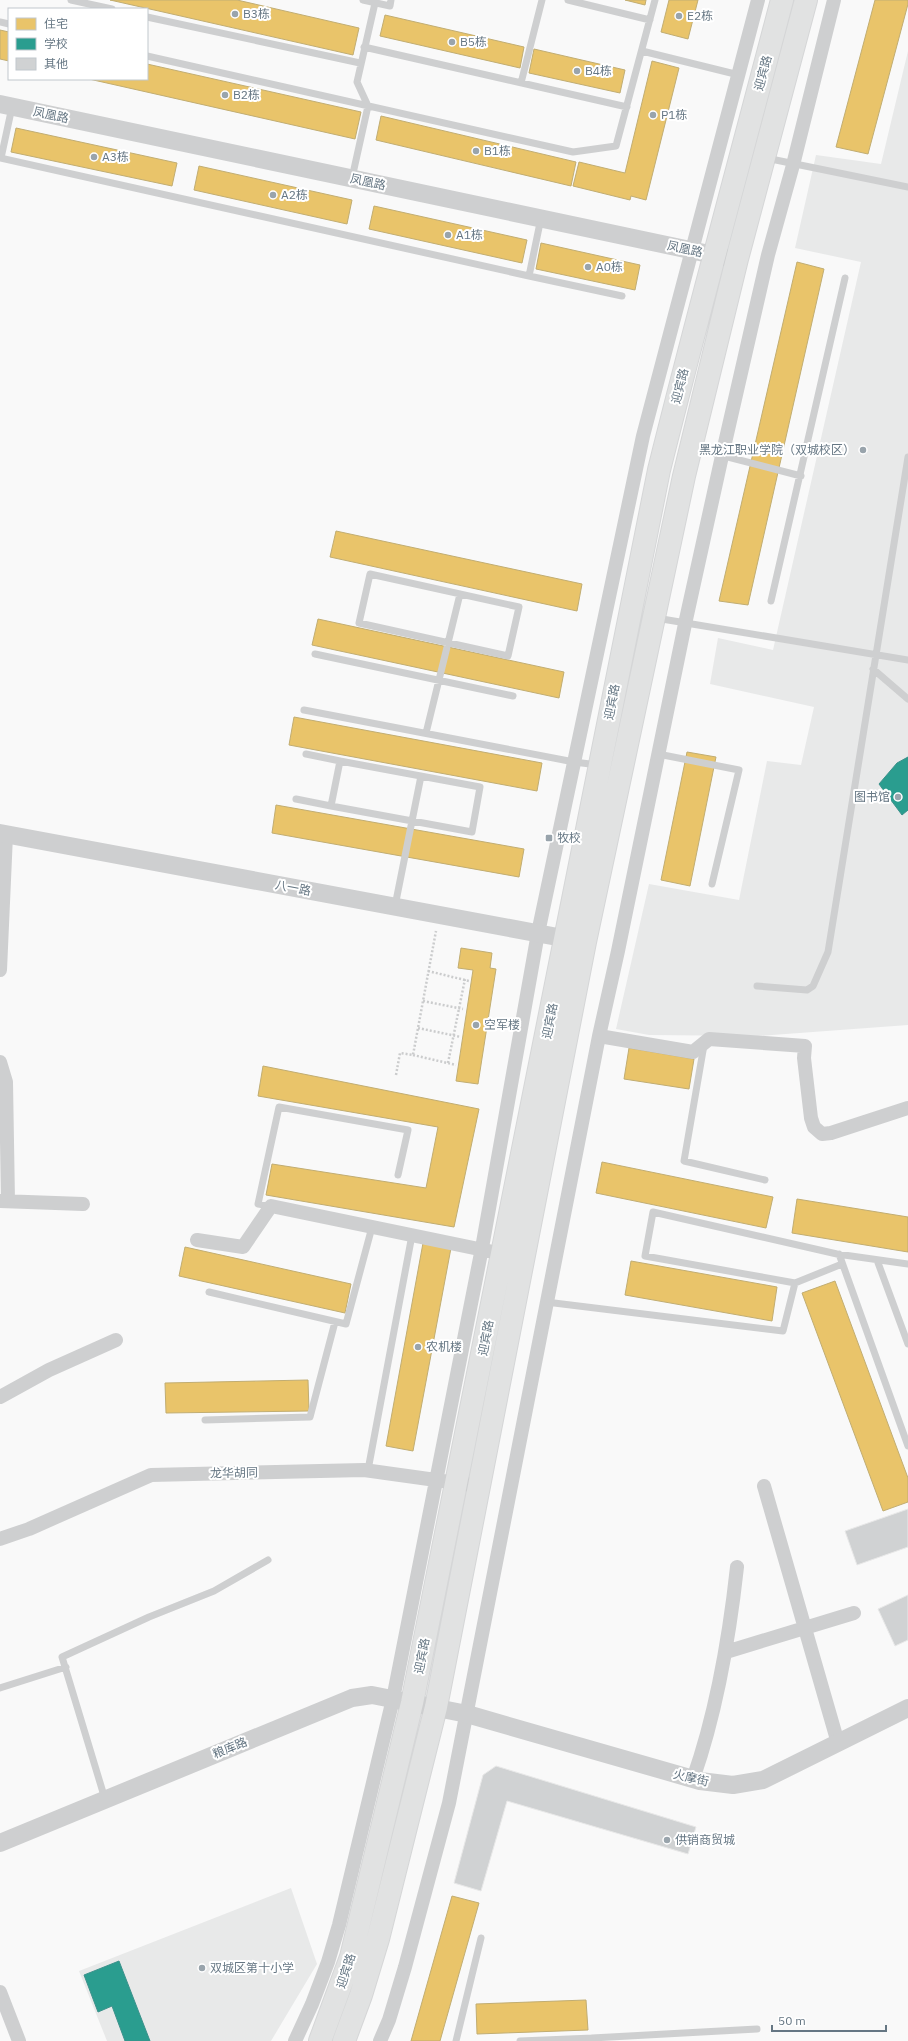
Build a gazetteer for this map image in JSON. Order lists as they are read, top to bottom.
{
  "streets": {
    "main road": ["迎宾路"],
    "street": [
      "凤凰路",
      "八一路",
      "龙华胡同",
      "粮库路",
      "火摩街"
    ]
  },
  "crossings": [
    ["迎宾路", "凤凰路"],
    ["迎宾路", "八一路"],
    ["迎宾路", "龙华胡同"],
    ["迎宾路", "粮库路"],
    ["粮库路", "火摩街"]
  ],
  "places": {
    "other": [
      "B3栋",
      "E2栋",
      "B5栋",
      "B4栋",
      "B2栋",
      "P1栋",
      "B1栋",
      "A3栋",
      "A2栋",
      "A1栋",
      "A0栋",
      "黑龙江职业学院（双城校区）",
      "图书馆",
      "空军楼",
      "农机楼",
      "供销商贸城",
      "双城区第十小学"
    ],
    "transit": ["牧校"]
  },
  "legend": ["住宅", "学校", "其他"],
  "scale_bar": "50 m"
}
